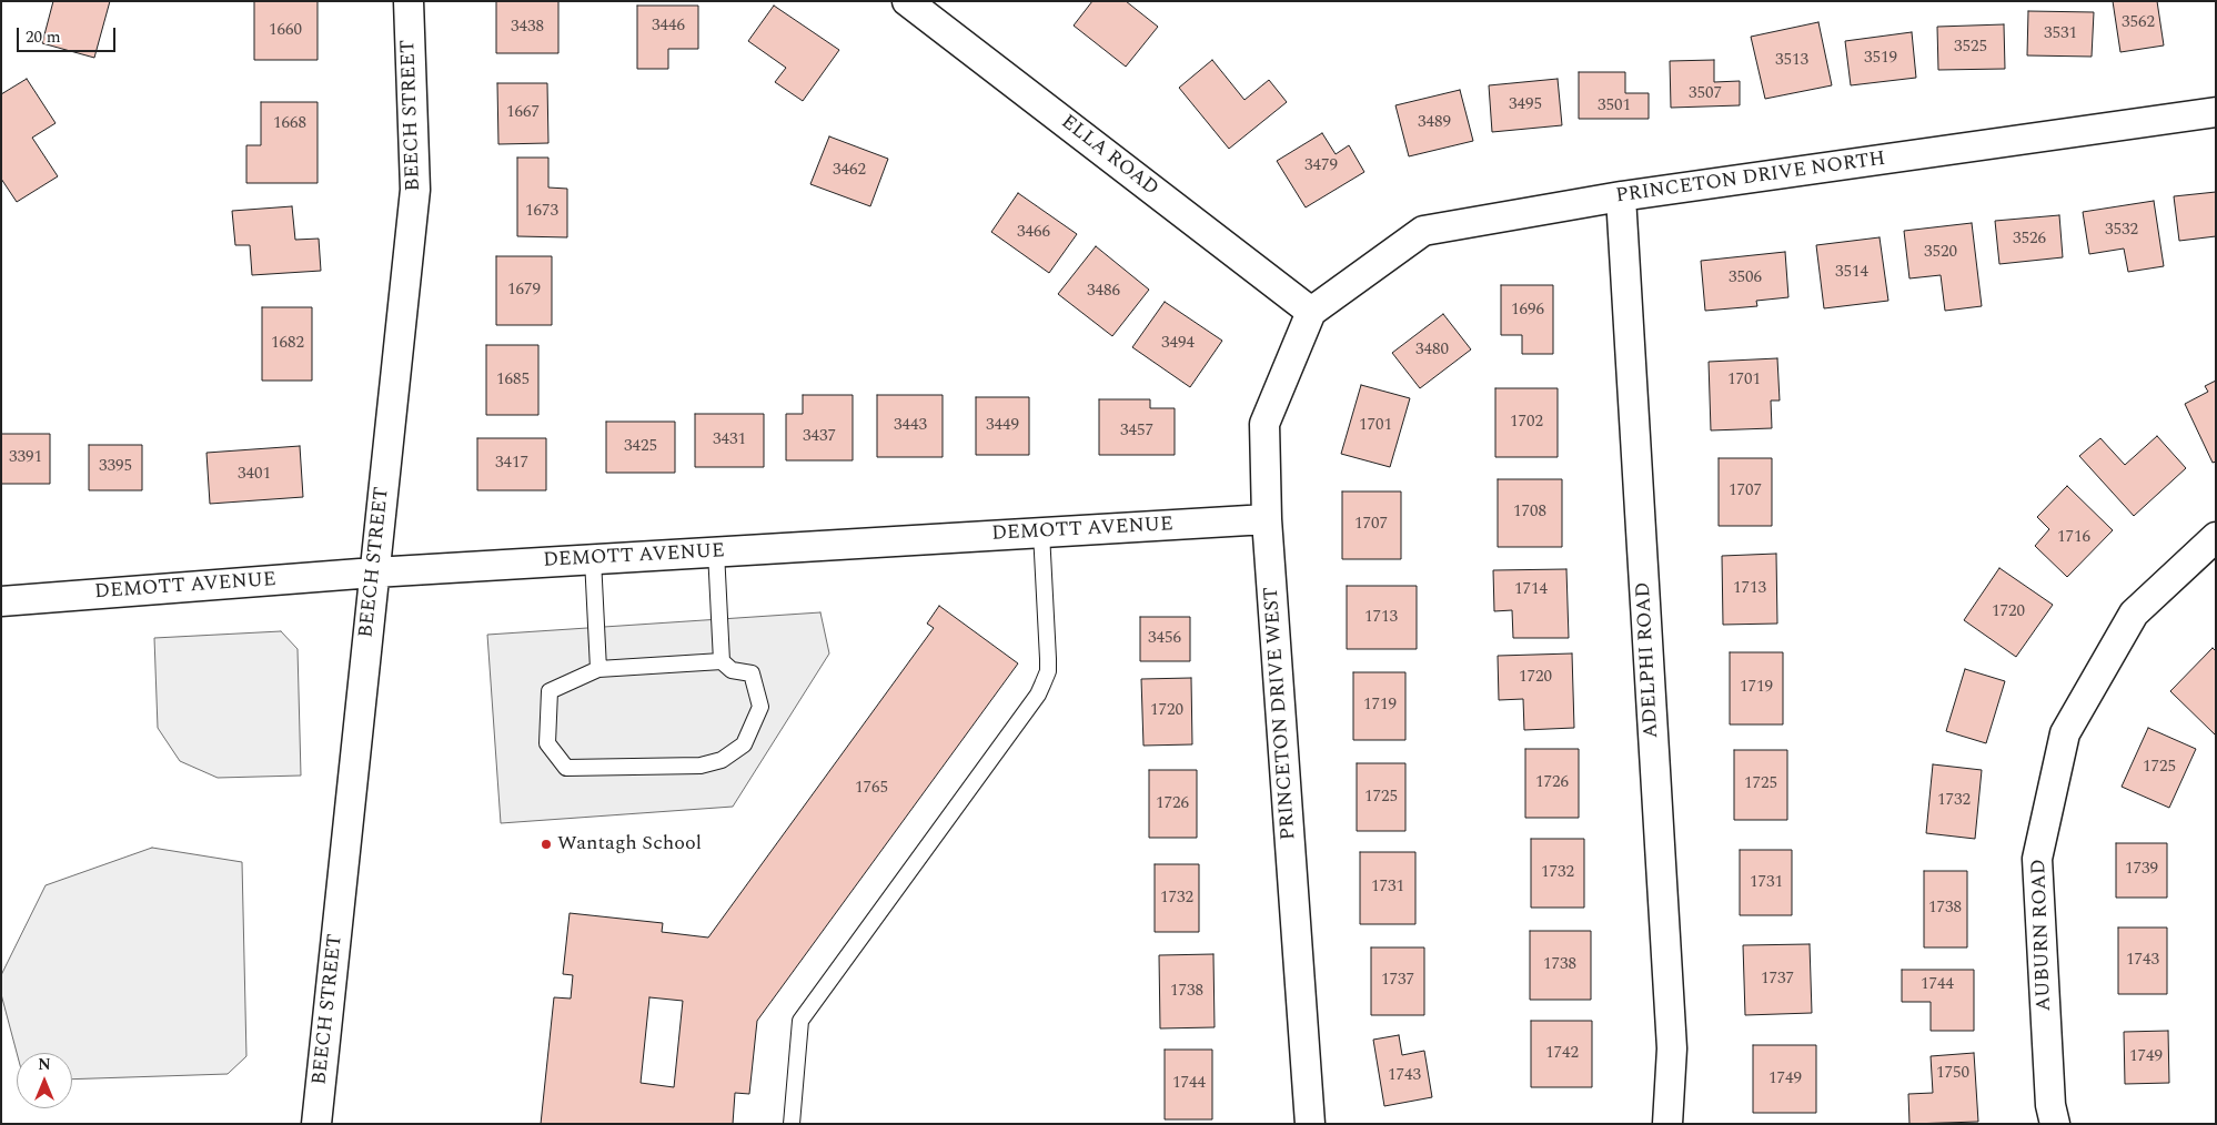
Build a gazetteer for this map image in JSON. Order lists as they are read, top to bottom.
{
  "streets": {
    "street": [
      "BEECH STREET",
      "ELLA ROAD",
      "PRINCETON DRIVE NORTH",
      "DEMOTT AVENUE",
      "ADELPHI ROAD",
      "PRINCETON DRIVE WEST",
      "AUBURN ROAD"
    ]
  },
  "crossings": [
    ["BEECH STREET", "DEMOTT AVENUE"],
    ["ELLA ROAD", "PRINCETON DRIVE NORTH"],
    ["ELLA ROAD", "PRINCETON DRIVE WEST"],
    ["PRINCETON DRIVE NORTH", "ADELPHI ROAD"],
    ["PRINCETON DRIVE NORTH", "PRINCETON DRIVE WEST"],
    ["DEMOTT AVENUE", "PRINCETON DRIVE WEST"]
  ],
  "places": ["Wantagh School"],
  "house_numbers": [
    "3562",
    "3446",
    "3438",
    "1660",
    "3531",
    "3525",
    "3519",
    "3513",
    "3507",
    "3495",
    "3501",
    "1667",
    "3489",
    "1668",
    "3479",
    "3462",
    "1673",
    "3532",
    "3466",
    "3526",
    "3520",
    "3514",
    "3506",
    "1679",
    "3486",
    "1696",
    "1682",
    "3494",
    "3480",
    "1685",
    "1701",
    "1702",
    "3443",
    "3449",
    "1701",
    "3457",
    "3437",
    "3431",
    "3425",
    "3391",
    "3417",
    "3395",
    "3401",
    "1707",
    "1708",
    "1707",
    "1716",
    "1713",
    "1714",
    "1720",
    "1713",
    "3456",
    "1720",
    "1719",
    "1719",
    "1720",
    "1725",
    "1726",
    "1725",
    "1765",
    "1725",
    "1732",
    "1726",
    "1739",
    "1732",
    "1731",
    "1731",
    "1732",
    "1738",
    "1743",
    "1738",
    "1737",
    "1737",
    "1744",
    "1738",
    "1742",
    "1749",
    "1750",
    "1743",
    "1749",
    "1744"
  ],
  "scale_bar": "20 m",
  "north": "top"
}
